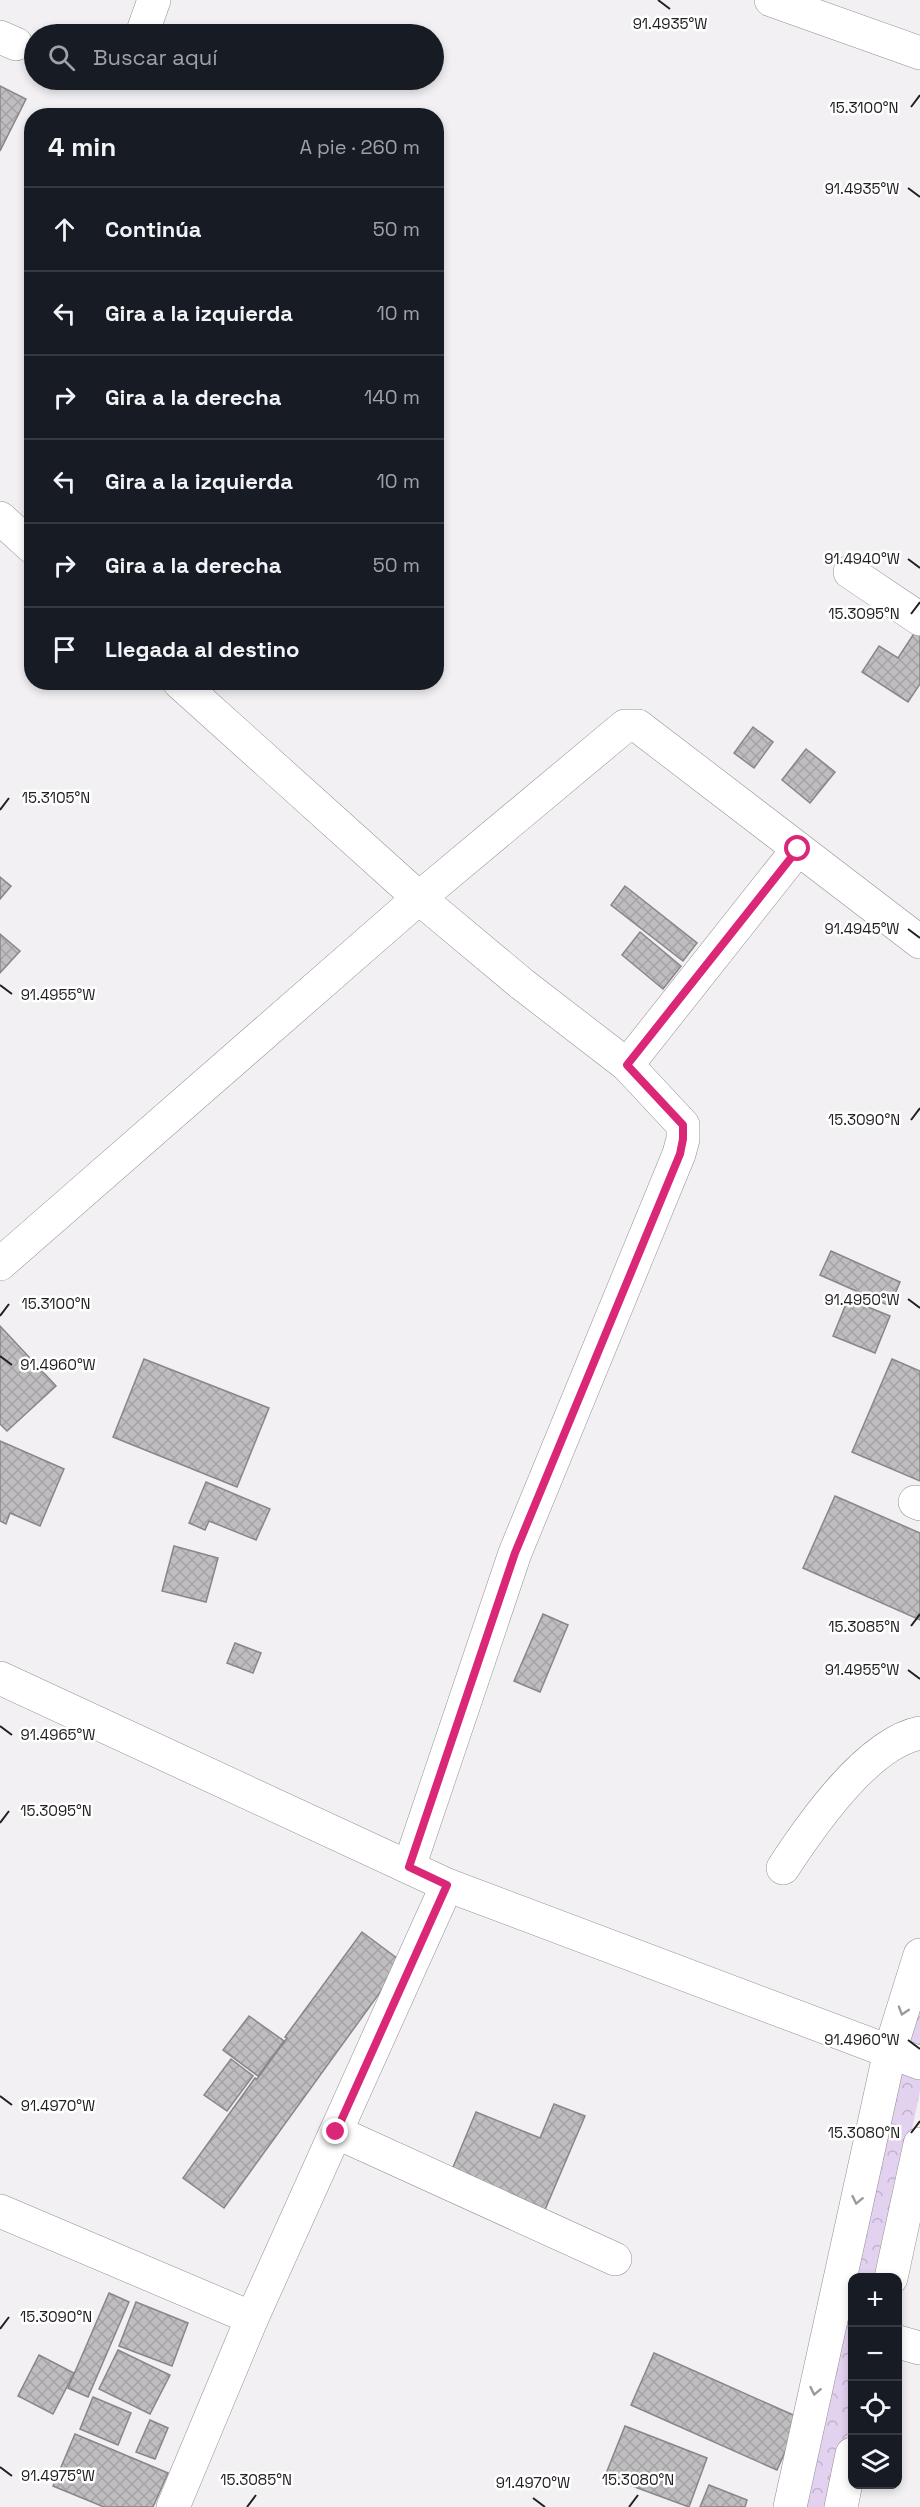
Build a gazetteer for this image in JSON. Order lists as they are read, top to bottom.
{
  "page": {
    "search": "Buscar aquí",
    "heading": ["4 min", "A pie · 260 m"],
    "list": [
      ["Continúa", "50 m"],
      ["Gira a la izquierda", "10 m"],
      ["Gira a la derecha", "140 m"],
      ["Gira a la izquierda", "10 m"],
      ["Gira a la derecha", "50 m"],
      "Llegada al destino"
    ],
    "map_buttons": ["+", "−"]
  },
  "coordinates": [
    "91.4935°W",
    "15.3100°N",
    "91.4940°W",
    "15.3095°N",
    "15.3105°N",
    "91.4945°W",
    "91.4955°W",
    "15.3090°N",
    "91.4950°W",
    "91.4960°W",
    "15.3085°N",
    "91.4965°W",
    "91.4970°W",
    "15.3080°N",
    "91.4975°W"
  ]
}
